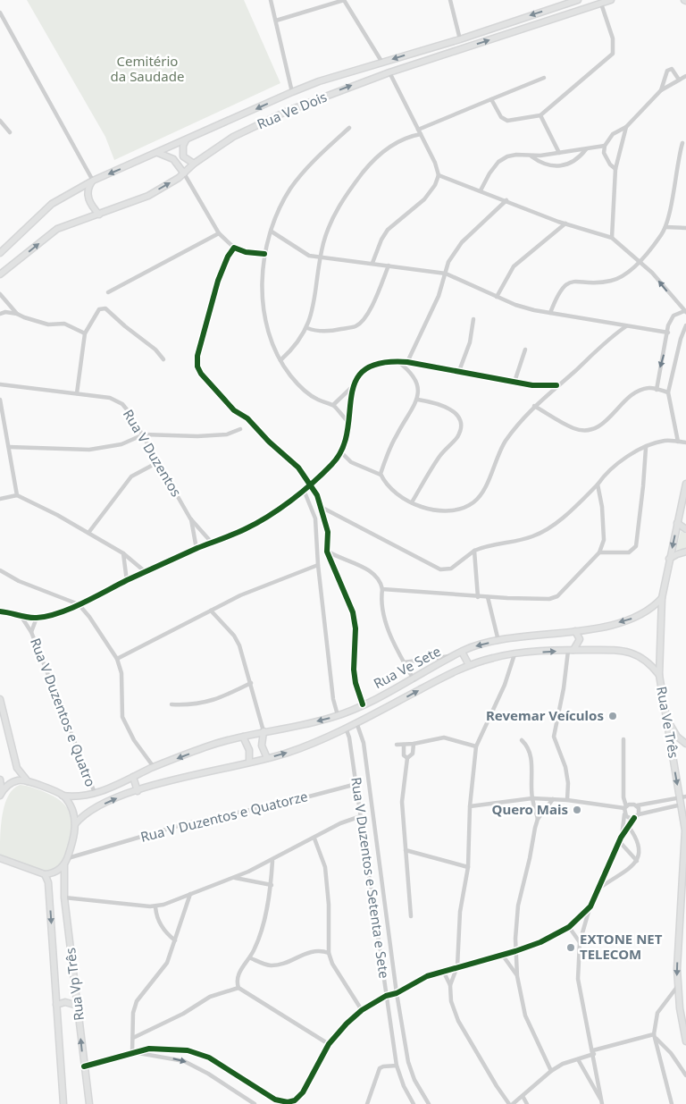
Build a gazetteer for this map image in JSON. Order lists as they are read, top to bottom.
{
  "streets": {
    "main road": [
      "Rua Ve Dois",
      "Rua Ve Sete",
      "Rua Ve Três",
      "Rua Vp Três"
    ],
    "street": [
      "Rua V Duzentos",
      "Rua V Duzentos e Quatro",
      "Rua V Duzentos e Quatorze",
      "Rua V Duzentos e Setenta e Sete"
    ]
  },
  "crossings": [
    ["Rua Ve Sete", "Rua V Duzentos e Quatro"],
    ["Rua Ve Sete", "Rua Ve Três"],
    ["Rua Ve Sete", "Rua V Duzentos e Setenta e Sete"],
    ["Rua V Duzentos e Quatorze", "Rua V Duzentos e Setenta e Sete"]
  ],
  "one_way": ["Rua Ve Três"],
  "parks": ["Cemitério da Saudade"],
  "places": ["Revemar Veículos", "Quero Mais", "EXTONE NET TELECOM"]
}
